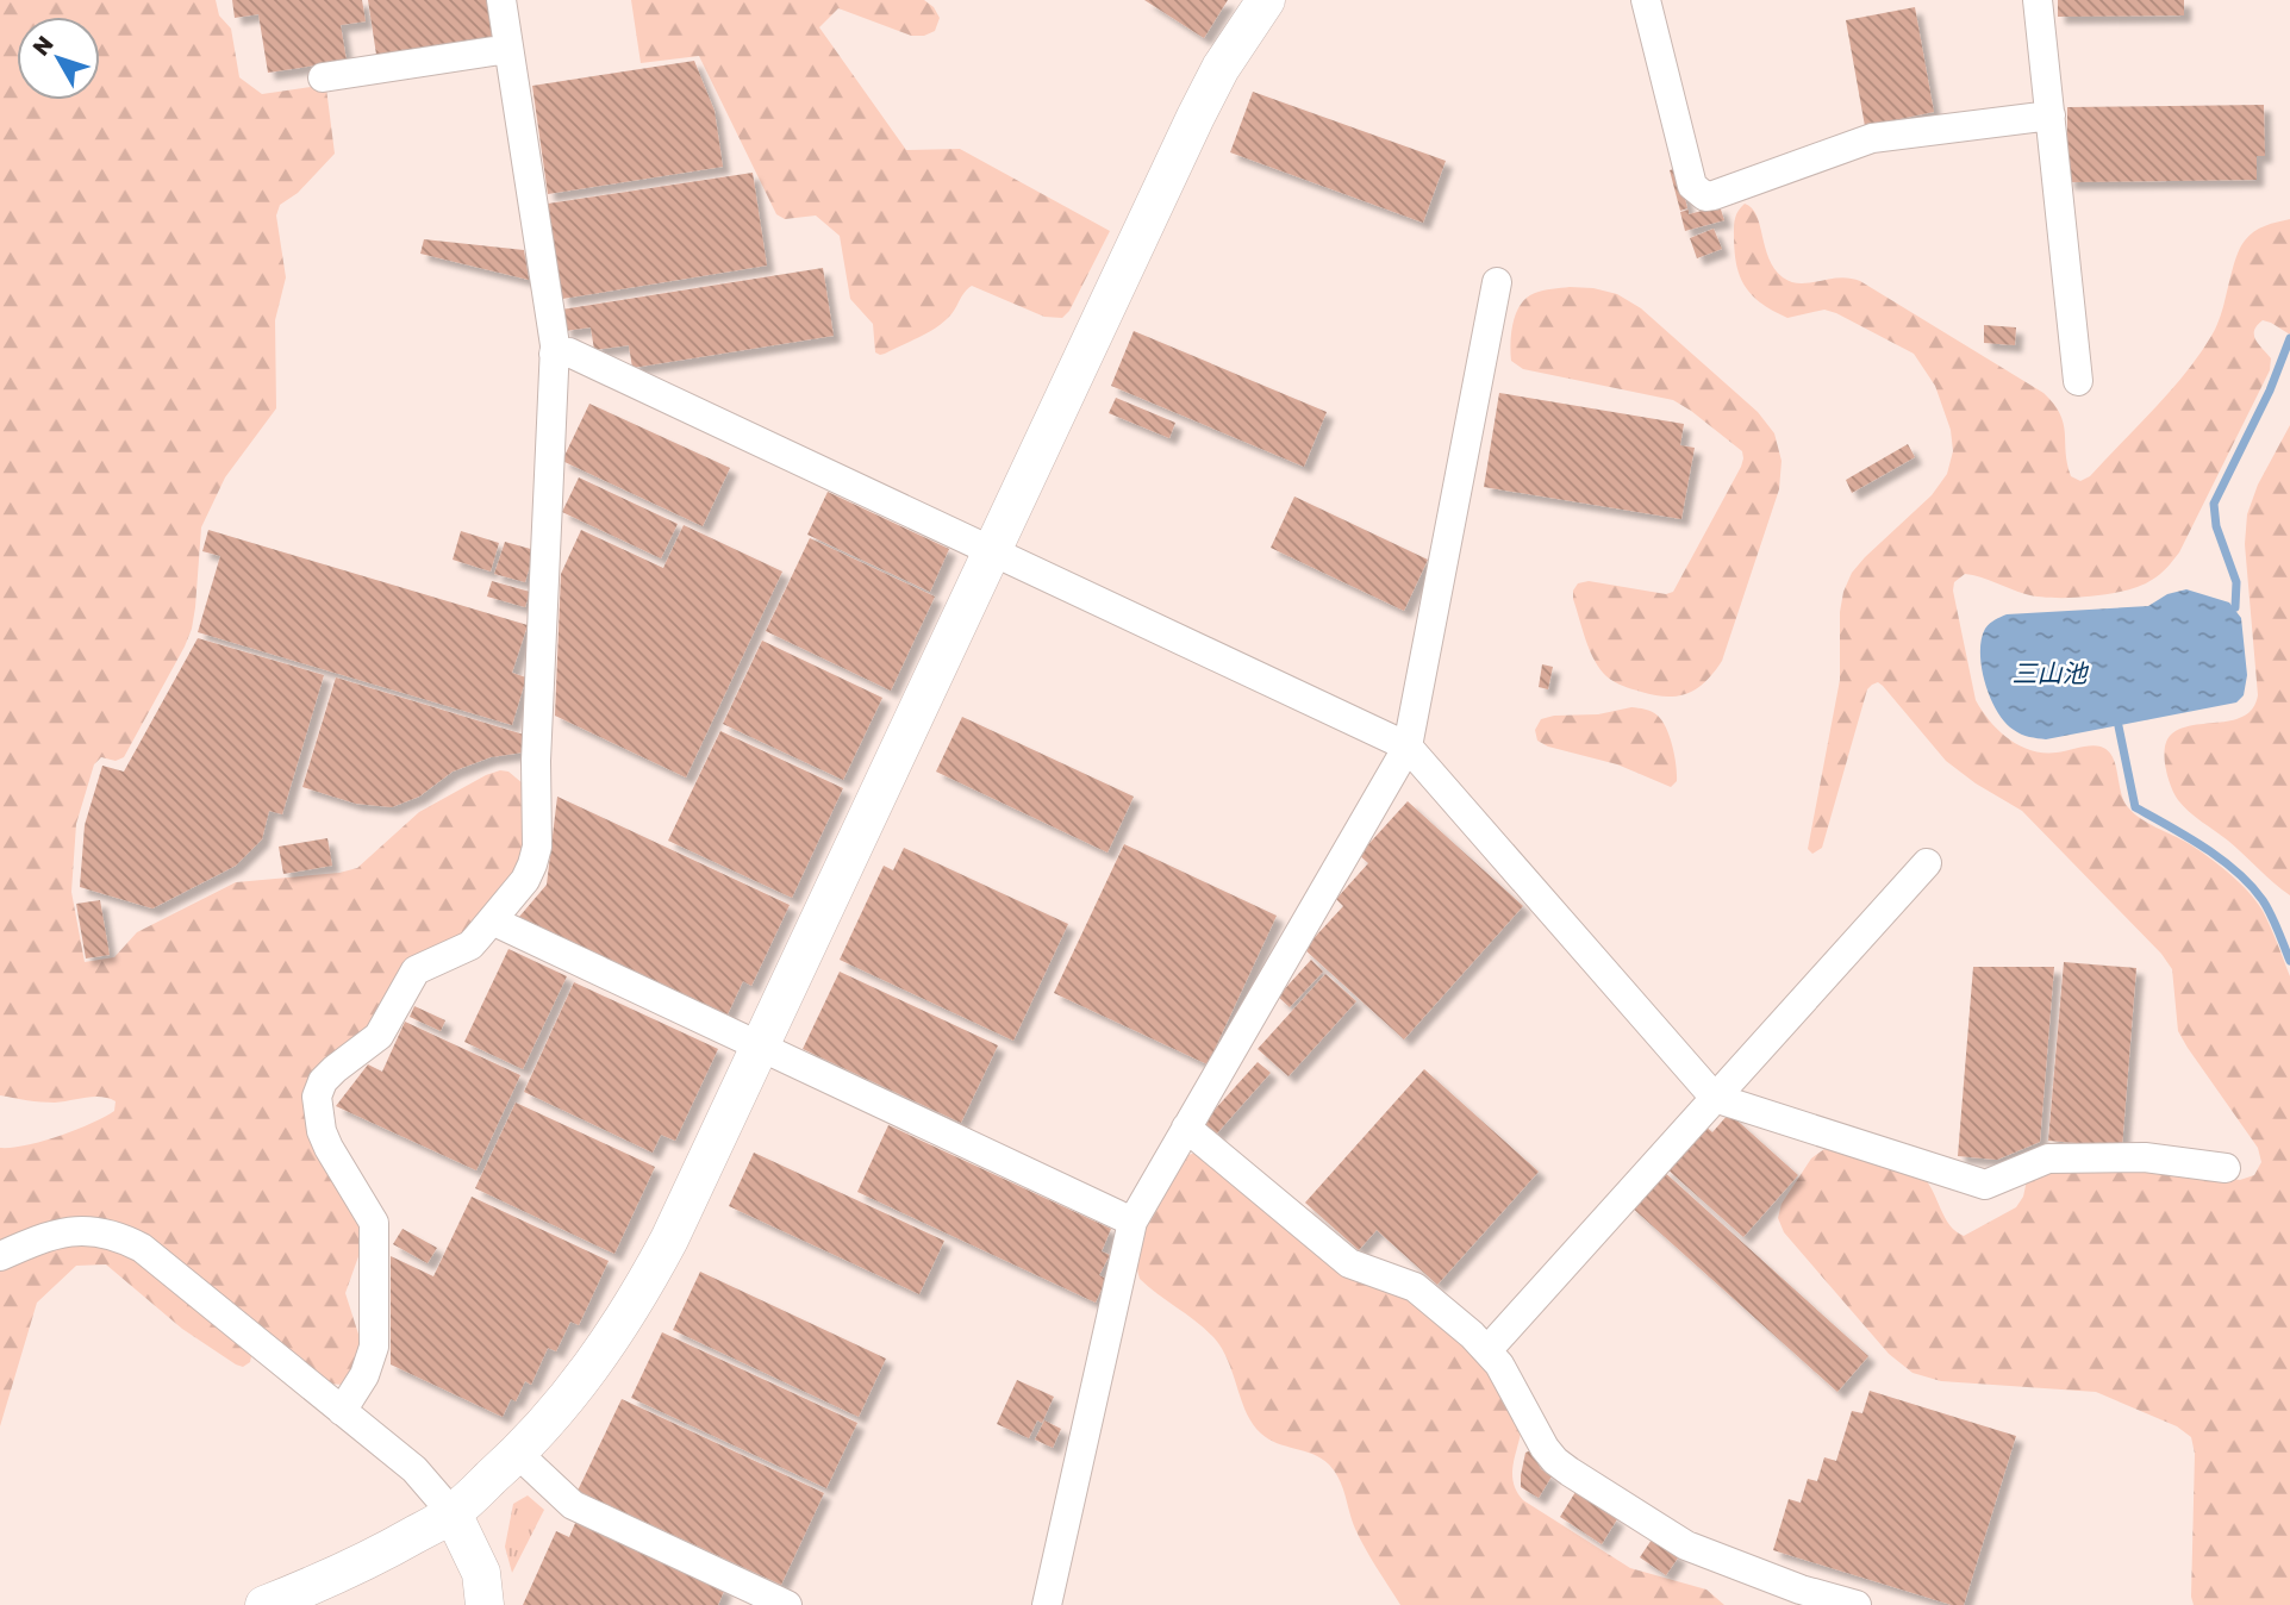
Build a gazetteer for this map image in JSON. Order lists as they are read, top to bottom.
{
  "water": ["三山池"],
  "north": "top left"
}
